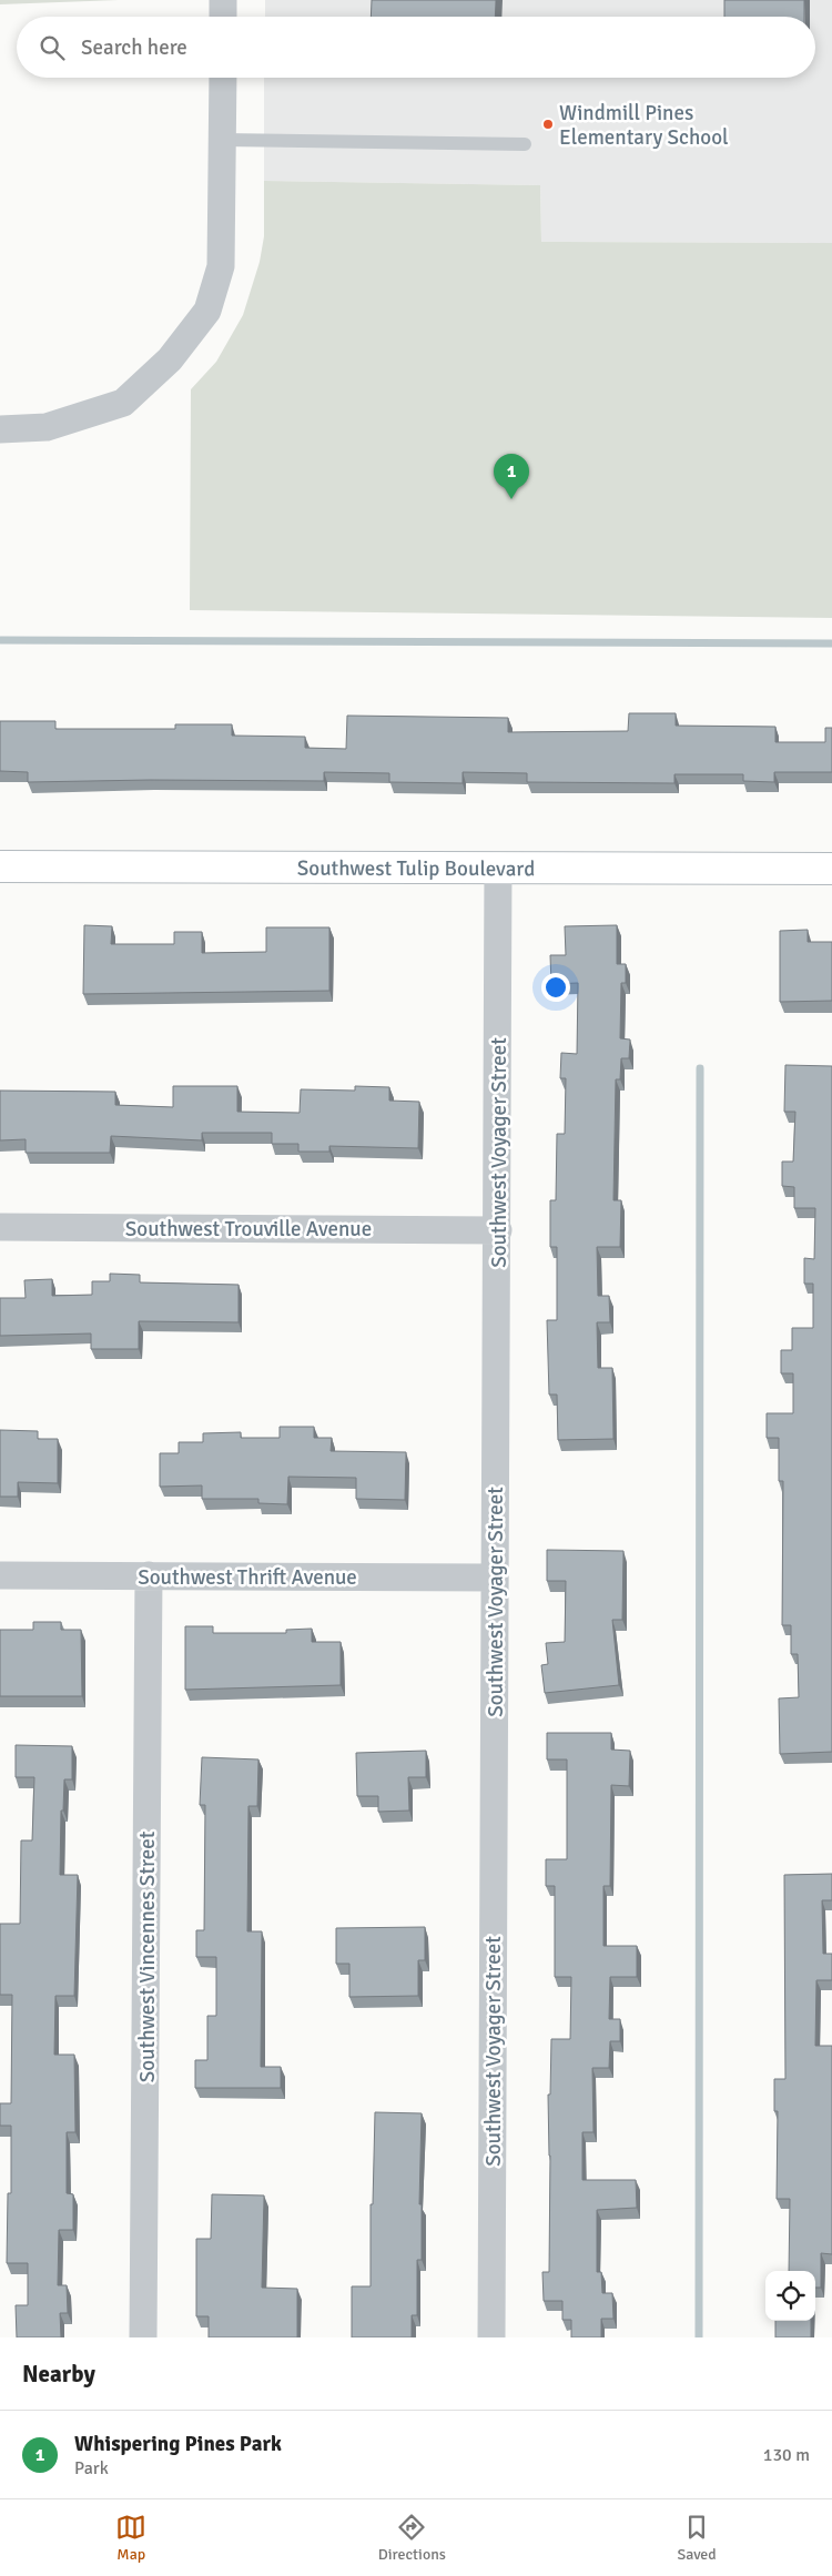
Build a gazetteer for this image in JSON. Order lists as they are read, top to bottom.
{
  "streets": {
    "street": [
      "Southwest Tulip Boulevard",
      "Southwest Voyager Street",
      "Southwest Trouville Avenue",
      "Southwest Thrift Avenue",
      "Southwest Vincennes Street"
    ]
  },
  "crossings": [
    ["Southwest Tulip Boulevard", "Southwest Voyager Street"],
    ["Southwest Voyager Street", "Southwest Trouville Avenue"],
    ["Southwest Voyager Street", "Southwest Thrift Avenue"],
    ["Southwest Thrift Avenue", "Southwest Vincennes Street"]
  ],
  "places": ["Windmill Pines Elementary School"],
  "page": {
    "search": "Search here",
    "pins": "1",
    "heading": "Nearby",
    "list": [
      {
        "mark": "1",
        "name": "Whispering Pines Park",
        "note": "Park",
        "value": "130 m"
      }
    ],
    "nav": ["Map", "Directions", "Saved"]
  }
}
